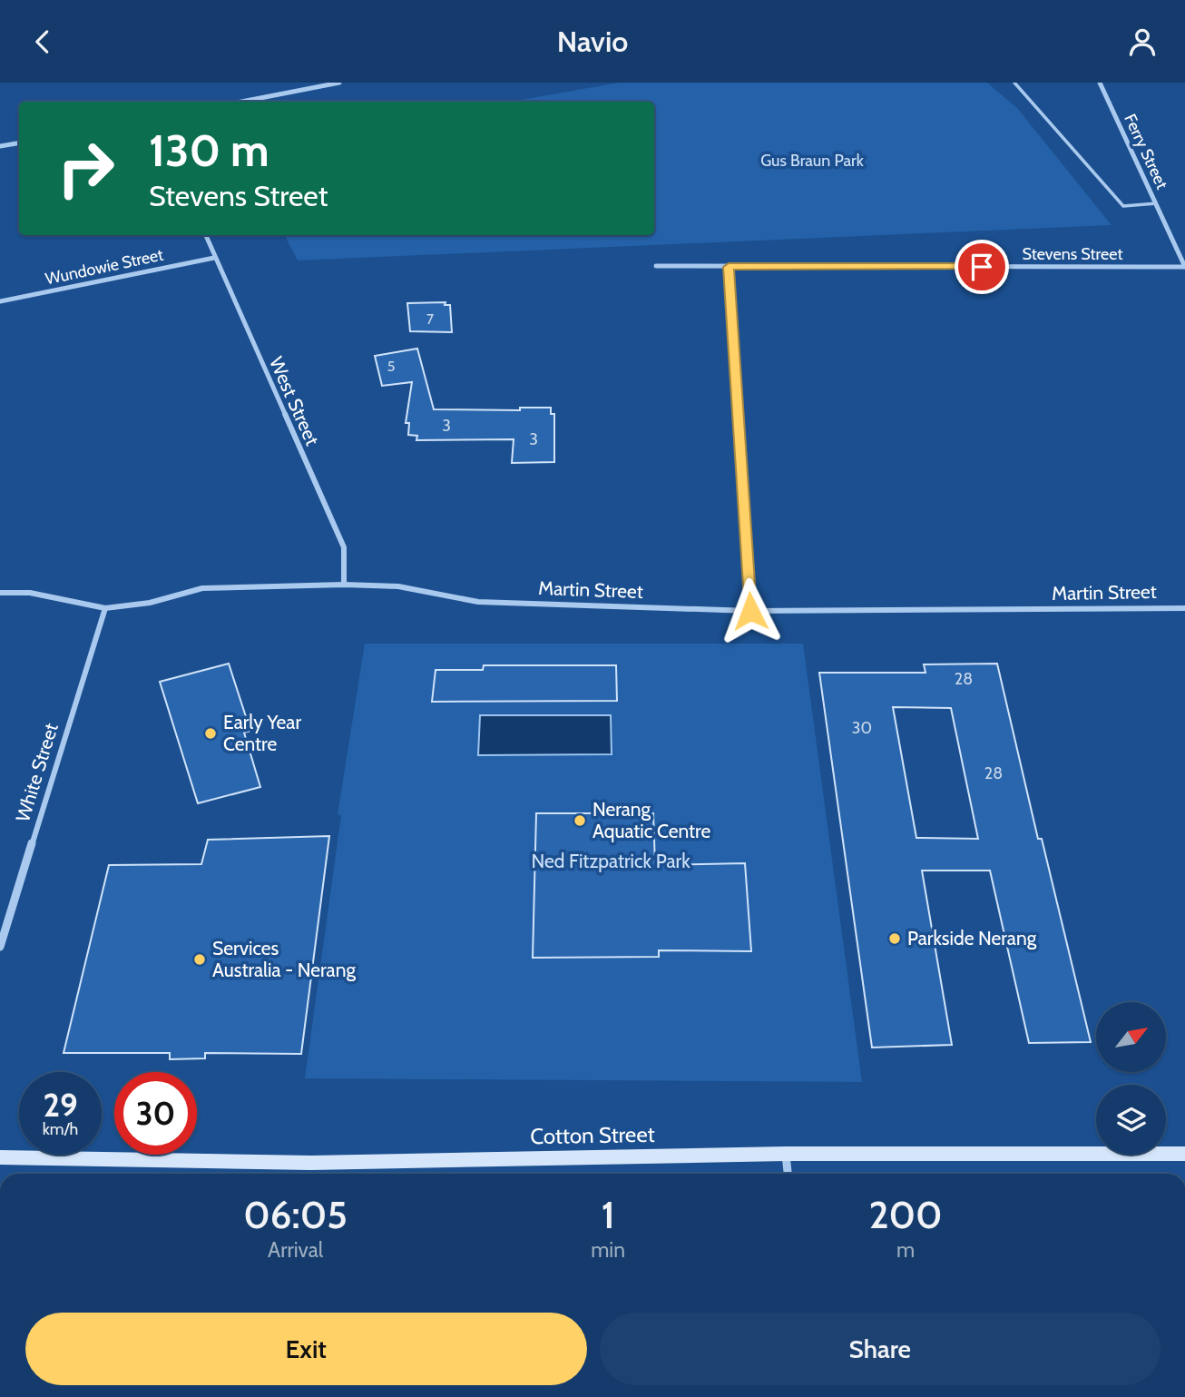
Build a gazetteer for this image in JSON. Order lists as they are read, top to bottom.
{
  "streets": {
    "street": [
      "Ferry Street",
      "Stevens Street",
      "Wundowie Street",
      "West Street",
      "Martin Street",
      "White Street",
      "Cotton Street"
    ]
  },
  "crossings": [
    ["Ferry Street", "Stevens Street"],
    ["Wundowie Street", "West Street"],
    ["West Street", "Martin Street"],
    ["Martin Street", "White Street"]
  ],
  "parks": ["Gus Braun Park", "Ned Fitzpatrick Park"],
  "places": [
    "Early Year Centre",
    "Nerang Aquatic Centre",
    "Parkside Nerang",
    "Services Australia - Nerang"
  ],
  "house_numbers": [
    "7",
    "5",
    "3",
    "3",
    "28",
    "30",
    "28"
  ],
  "north": "top right",
  "page": {
    "header": "Navio",
    "turn": ["130 m", "Stevens Street"],
    "speed": "29 km/h",
    "limit": "30",
    "eta": [
      "06:05",
      "Arrival",
      "1",
      "min",
      "200",
      "m"
    ],
    "buttons": ["Exit", "Share"]
  }
}
